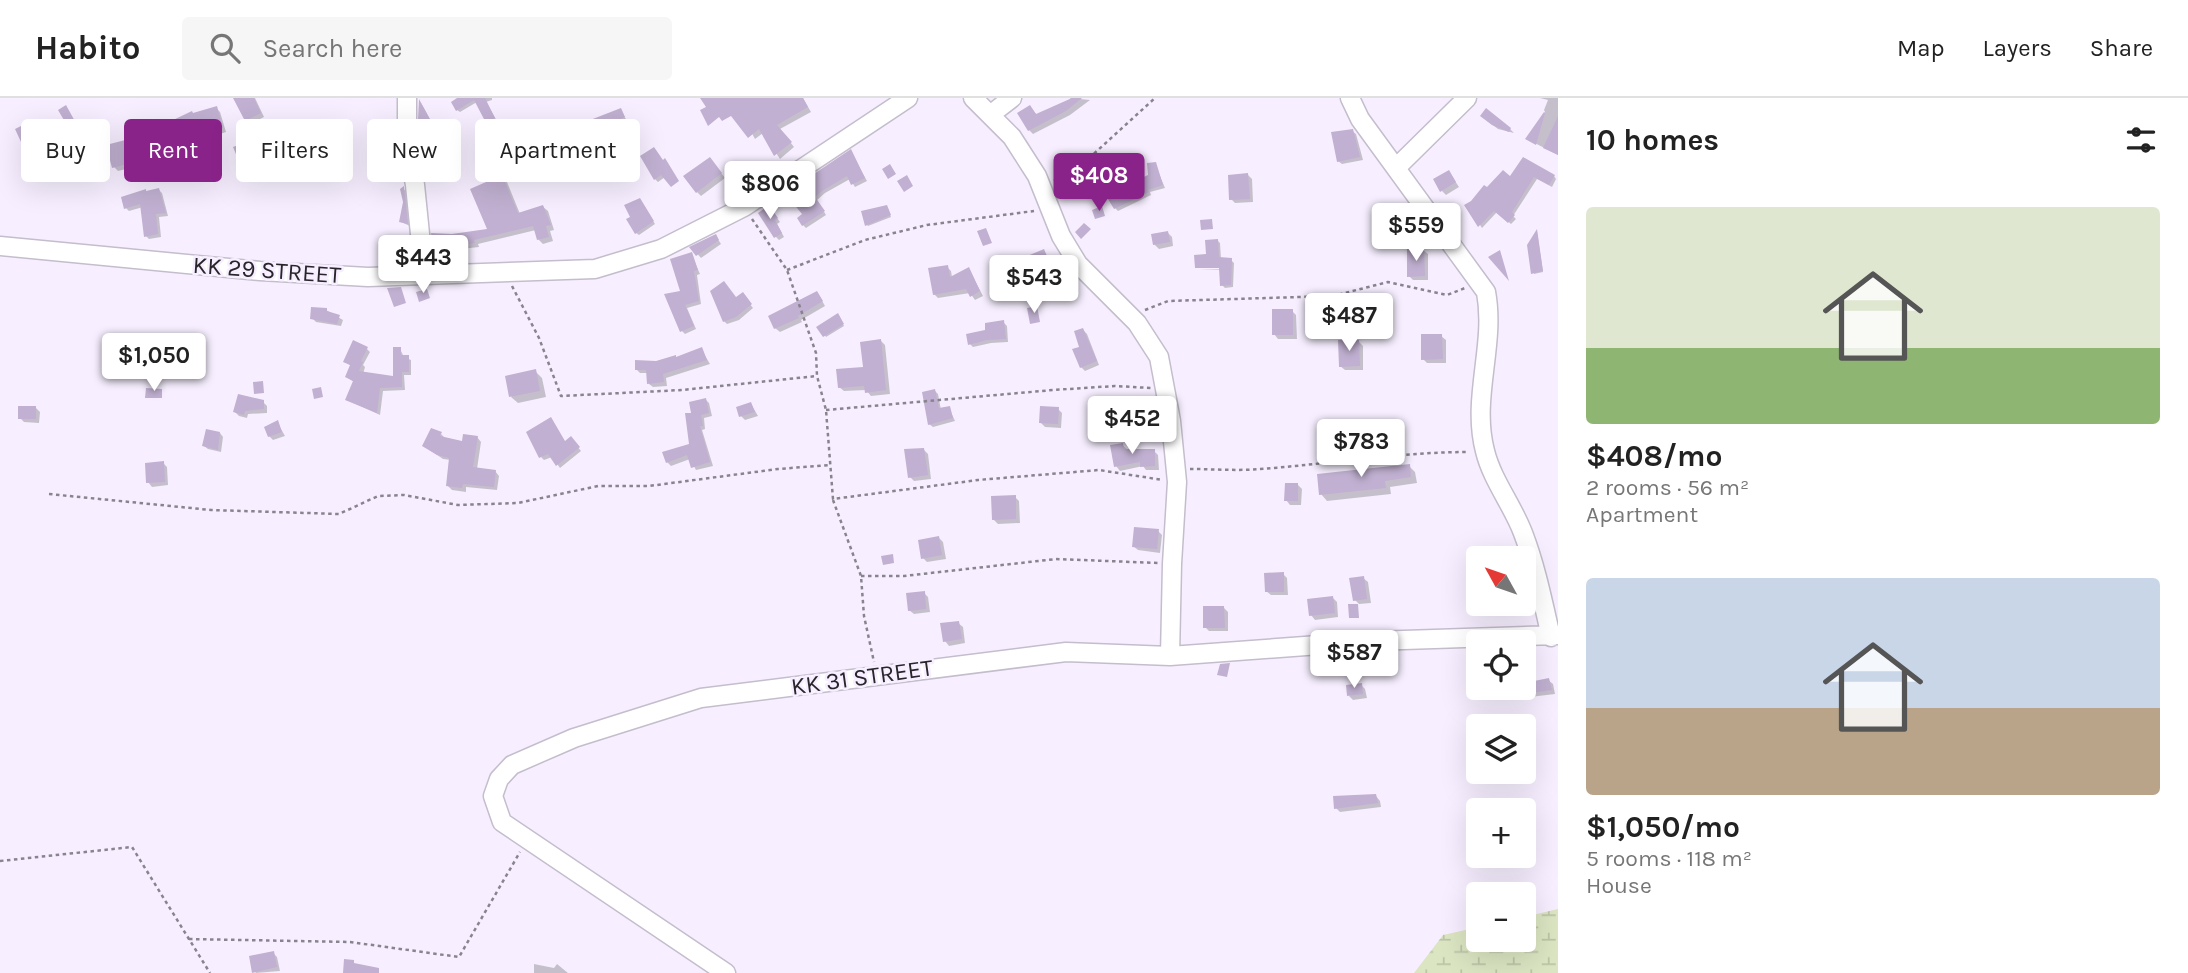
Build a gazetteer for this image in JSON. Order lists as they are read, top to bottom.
{
  "streets": {
    "street": ["KK 29 STREET", "KK 31 STREET"]
  },
  "north": "top left",
  "page": {
    "header": "Habito",
    "search": "Search here",
    "nav": ["Map", "Layers", "Share"],
    "heading": "10 homes",
    "chip": [
      "Buy",
      "Rent",
      "Filters",
      "New",
      "Apartment"
    ],
    "price": [
      "$408",
      "$806",
      "$559",
      "$443",
      "$543",
      "$487",
      "$1,050",
      "$452",
      "$783",
      "$587"
    ],
    "list": [
      {
        "name": "$408/mo",
        "note": "2 rooms · 56 m² · Apartment"
      },
      {
        "name": "$1,050/mo",
        "note": "5 rooms · 118 m² · House"
      }
    ],
    "map_buttons": ["+", "−"]
  }
}
